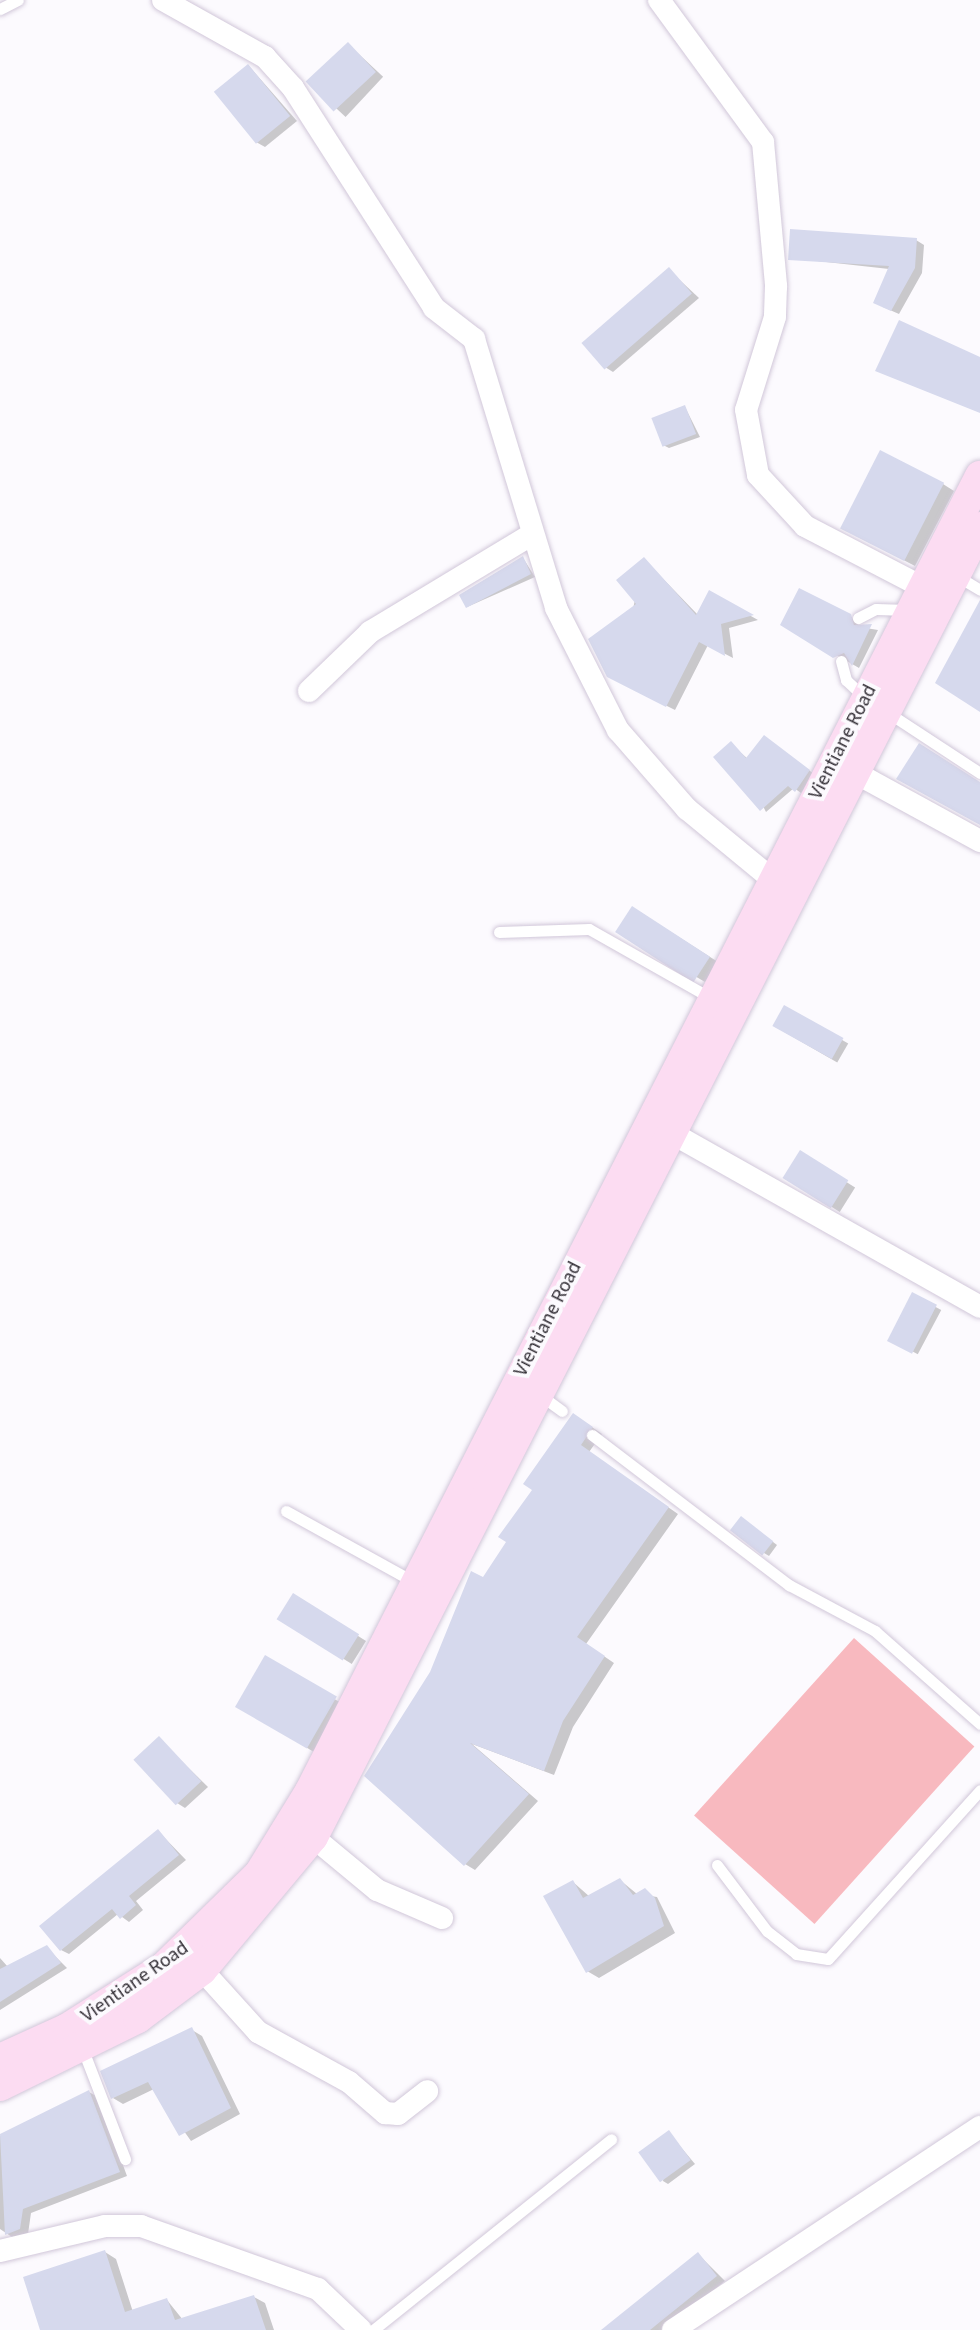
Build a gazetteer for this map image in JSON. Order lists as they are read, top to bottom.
{
  "streets": {
    "main road": ["Vientiane Road"]
  }
}
